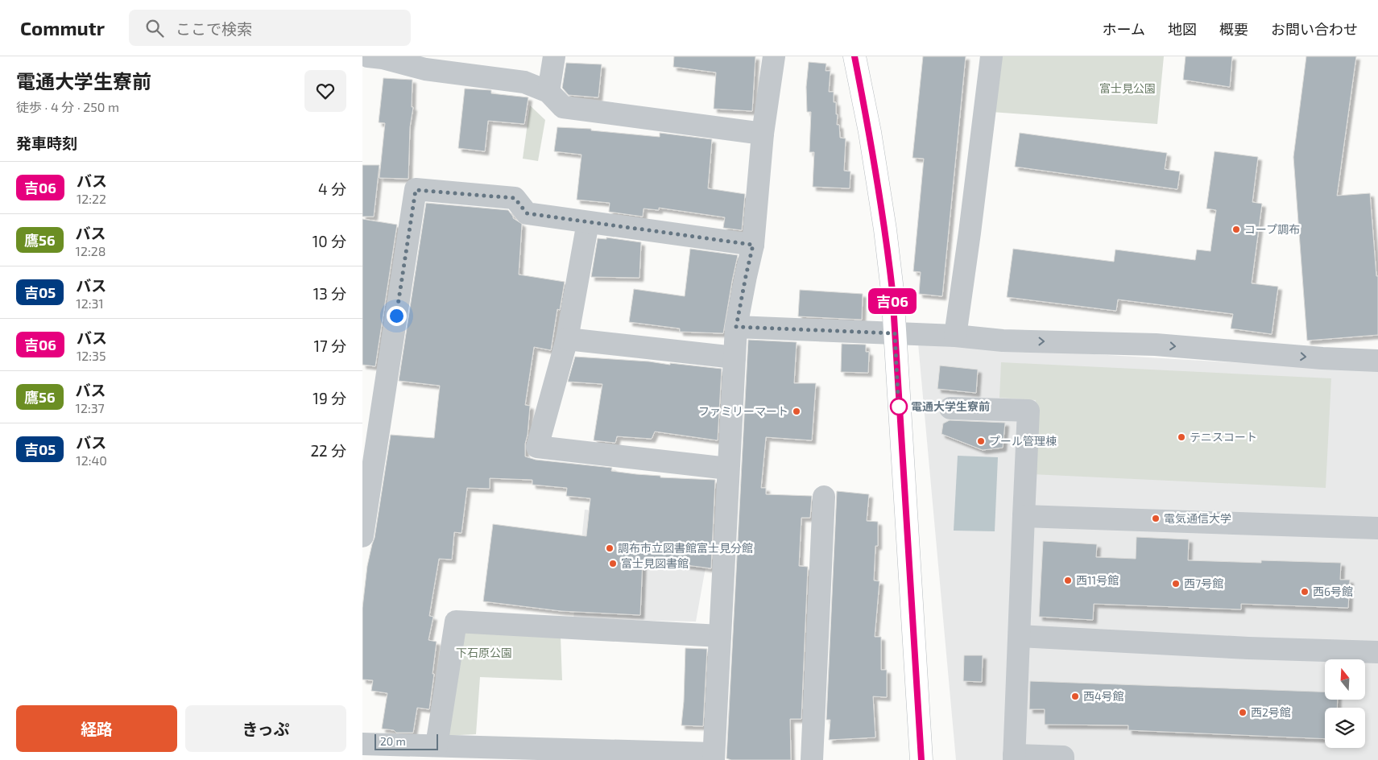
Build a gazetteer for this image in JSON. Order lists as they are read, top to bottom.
{
  "parks": ["富士見公園", "下石原公園"],
  "places": [
    "コープ調布",
    "電通大学生寮前",
    "ファミリーマート",
    "テニスコート",
    "プール管理棟",
    "電気通信大学",
    "調布市立図書館富士見分館",
    "富士見図書館",
    "西11号館",
    "西7号館",
    "西6号館",
    "西4号館",
    "西2号館"
  ],
  "lines": ["bus line 吉06"],
  "scale_bar": "20 m",
  "north": "top",
  "page": {
    "header": "Commutr",
    "search": "ここで検索",
    "nav": [
      "ホーム",
      "地図",
      "概要",
      "お問い合わせ"
    ],
    "heading": [
      ["電通大学生寮前", "徒歩 · 4 分 · 250 m"],
      "発車時刻"
    ],
    "on_map": "吉06",
    "list": [
      {
        "mark": "吉06",
        "name": "バス",
        "note": "12:22",
        "value": "4 分"
      },
      {
        "mark": "鷹56",
        "name": "バス",
        "note": "12:28",
        "value": "10 分"
      },
      {
        "mark": "吉05",
        "name": "バス",
        "note": "12:31",
        "value": "13 分"
      },
      {
        "mark": "吉06",
        "name": "バス",
        "note": "12:35",
        "value": "17 分"
      },
      {
        "mark": "鷹56",
        "name": "バス",
        "note": "12:37",
        "value": "19 分"
      },
      {
        "mark": "吉05",
        "name": "バス",
        "note": "12:40",
        "value": "22 分"
      }
    ],
    "buttons": ["経路", "きっぷ"],
    "scale": "20 m"
  }
}
